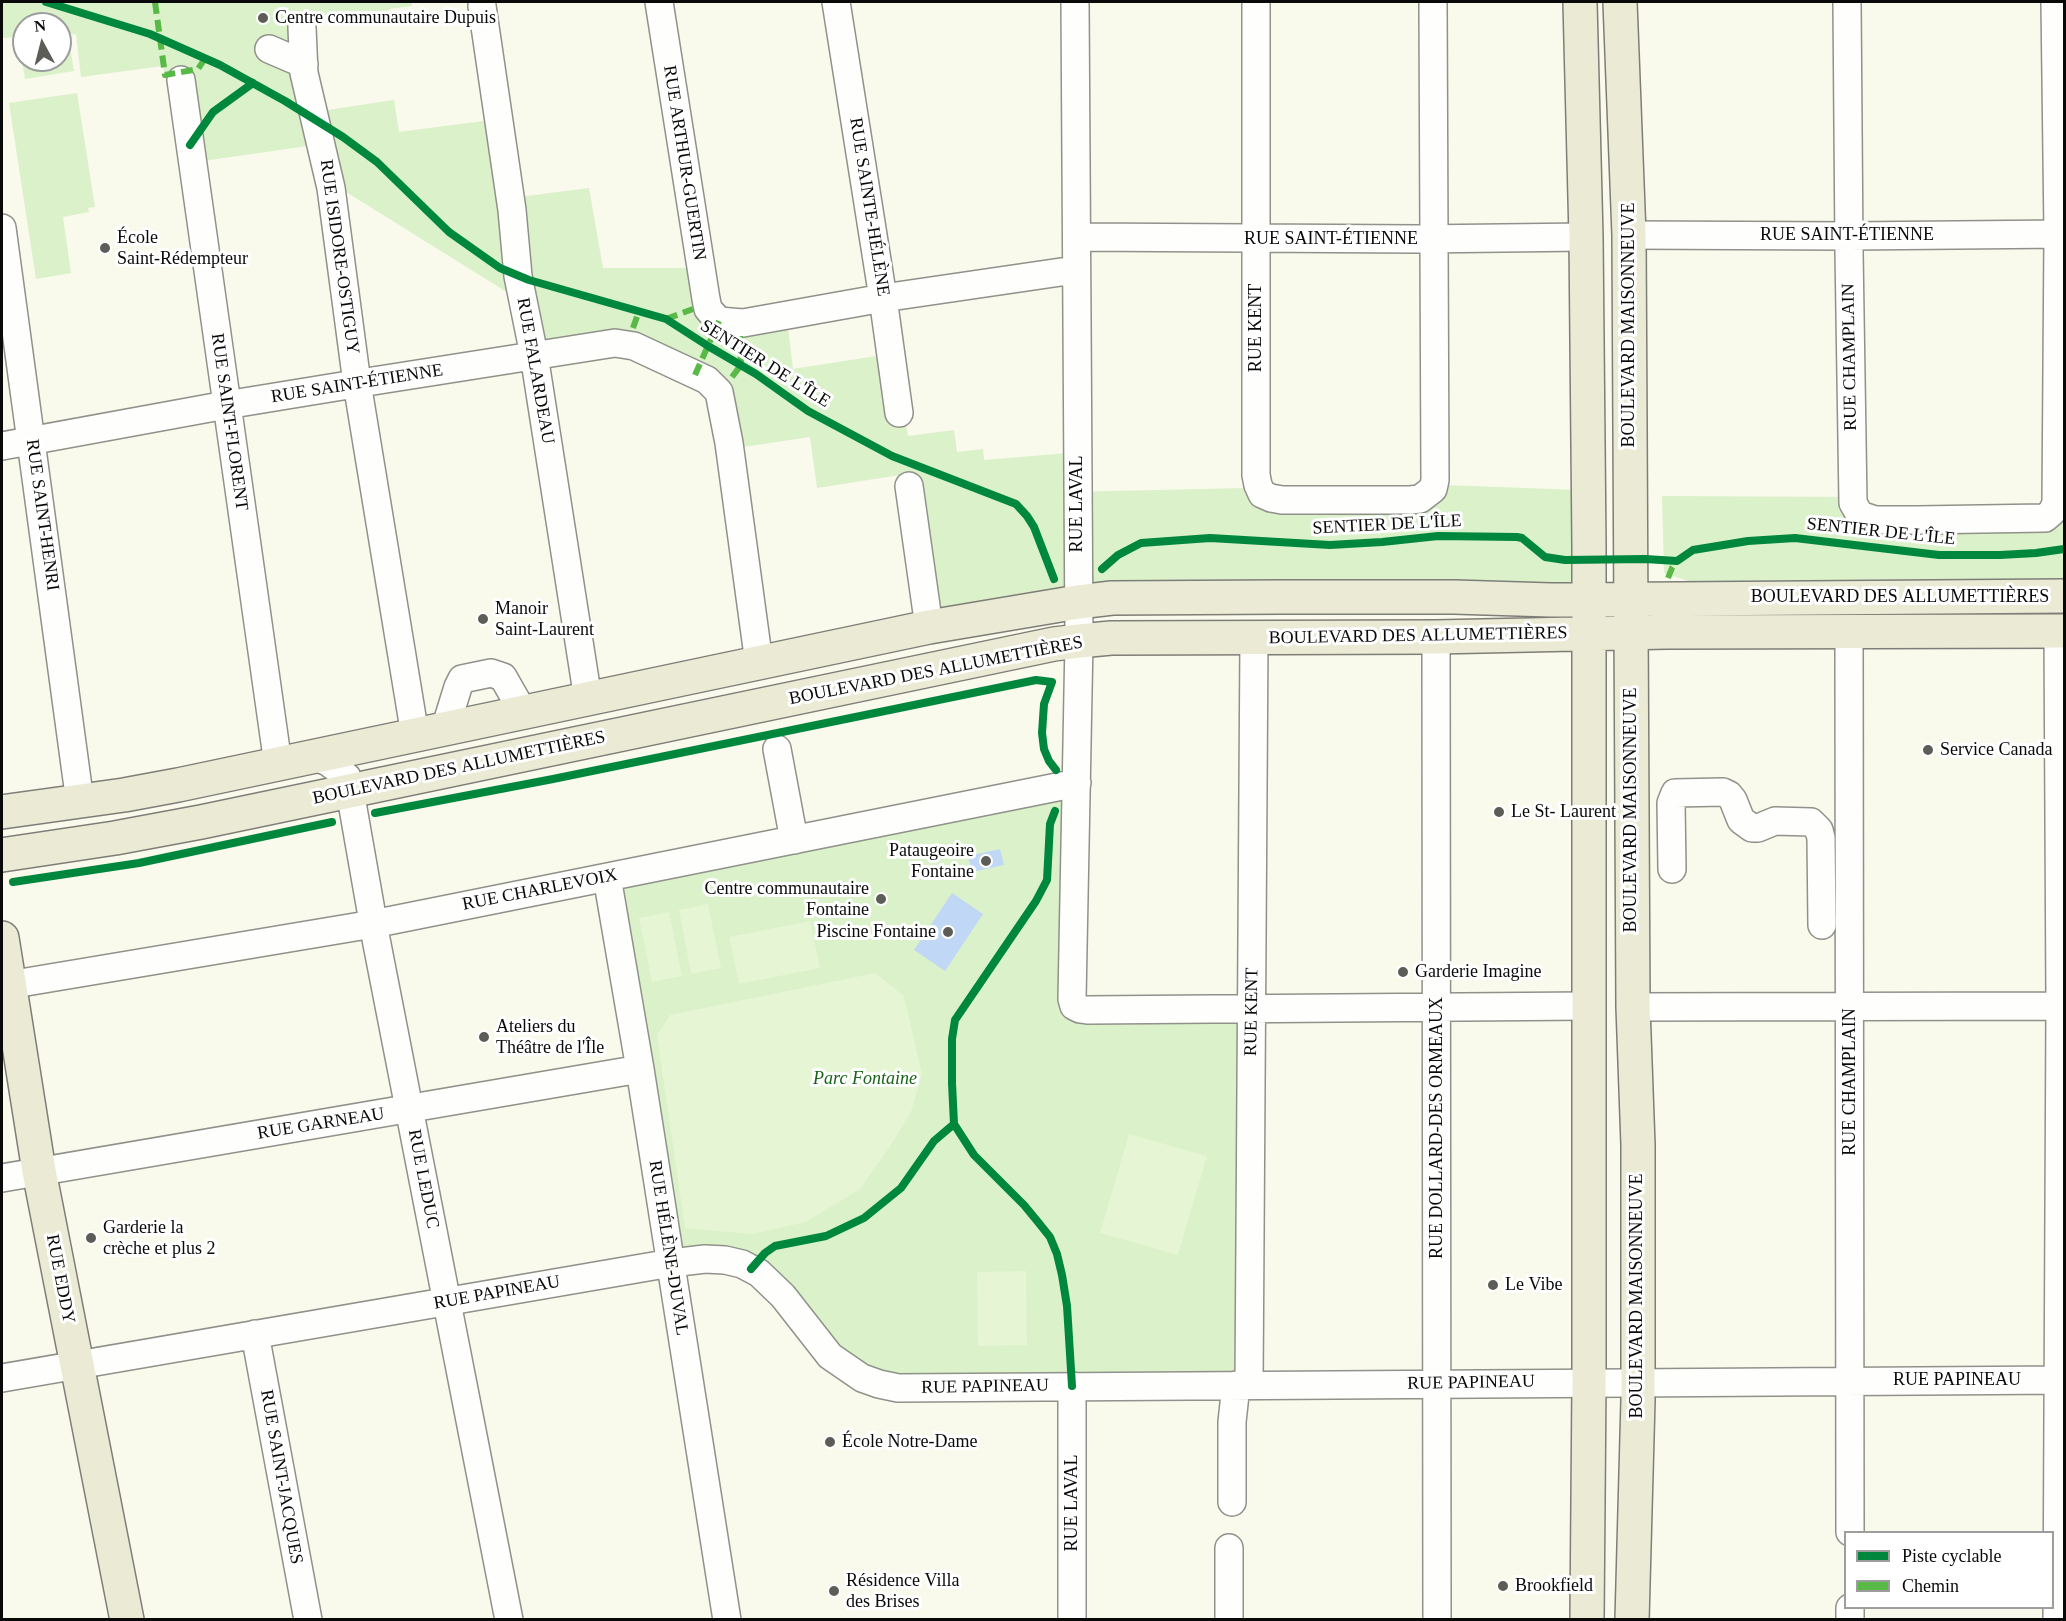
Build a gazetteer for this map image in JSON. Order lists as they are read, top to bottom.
{
  "streets": {
    "main road": ["BOULEVARD MAISONNEUVE", "BOULEVARD DES ALLUMETTIÈRES", "RUE EDDY"],
    "street": [
      "RUE ARTHUR-GUERTIN",
      "RUE SAINTE-HÉLÈNE",
      "RUE SAINT-ÉTIENNE",
      "RUE ISIDORE-OSTIGUY",
      "RUE KENT",
      "RUE CHAMPLAIN",
      "RUE FALARDEAU",
      "RUE SAINT-FLORENT",
      "RUE LAVAL",
      "RUE SAINT-HENRI",
      "RUE CHARLEVOIX",
      "RUE GARNEAU",
      "RUE DOLLARD-DES ORMEAUX",
      "RUE LEDUC",
      "RUE HÉLÈNE-DUVAL",
      "RUE PAPINEAU",
      "RUE SAINT-JACQUES"
    ],
    "cycle path": ["SENTIER DE L'ÎLE"]
  },
  "crossings": [
    ["RUE ARTHUR-GUERTIN", "RUE SAINTE-HÉLÈNE"],
    ["RUE SAINT-ÉTIENNE", "RUE ISIDORE-OSTIGUY"],
    ["RUE SAINT-ÉTIENNE", "BOULEVARD MAISONNEUVE"],
    ["RUE SAINT-ÉTIENNE", "RUE KENT"],
    ["RUE SAINT-ÉTIENNE", "RUE CHAMPLAIN"],
    ["RUE SAINT-ÉTIENNE", "RUE FALARDEAU"],
    ["RUE SAINT-ÉTIENNE", "RUE SAINT-FLORENT"],
    ["RUE SAINT-ÉTIENNE", "RUE LAVAL"],
    ["RUE SAINT-ÉTIENNE", "RUE SAINT-HENRI"],
    ["RUE SAINT-ÉTIENNE", "BOULEVARD DES ALLUMETTIÈRES"],
    ["RUE ISIDORE-OSTIGUY", "BOULEVARD DES ALLUMETTIÈRES"],
    ["BOULEVARD MAISONNEUVE", "BOULEVARD DES ALLUMETTIÈRES"],
    ["BOULEVARD MAISONNEUVE", "RUE PAPINEAU"],
    ["RUE KENT", "RUE LAVAL"],
    ["RUE KENT", "BOULEVARD DES ALLUMETTIÈRES"],
    ["RUE KENT", "RUE PAPINEAU"],
    ["RUE CHAMPLAIN", "BOULEVARD DES ALLUMETTIÈRES"],
    ["RUE CHAMPLAIN", "RUE PAPINEAU"],
    ["RUE FALARDEAU", "BOULEVARD DES ALLUMETTIÈRES"],
    ["RUE SAINT-FLORENT", "BOULEVARD DES ALLUMETTIÈRES"],
    ["RUE LAVAL", "BOULEVARD DES ALLUMETTIÈRES"],
    ["RUE LAVAL", "RUE CHARLEVOIX"],
    ["RUE LAVAL", "RUE PAPINEAU"],
    ["RUE SAINT-HENRI", "BOULEVARD DES ALLUMETTIÈRES"],
    ["BOULEVARD DES ALLUMETTIÈRES", "RUE DOLLARD-DES ORMEAUX"],
    ["BOULEVARD DES ALLUMETTIÈRES", "RUE LEDUC"],
    ["RUE CHARLEVOIX", "RUE LEDUC"],
    ["RUE CHARLEVOIX", "RUE HÉLÈNE-DUVAL"],
    ["RUE CHARLEVOIX", "RUE EDDY"],
    ["RUE GARNEAU", "RUE LEDUC"],
    ["RUE GARNEAU", "RUE HÉLÈNE-DUVAL"],
    ["RUE GARNEAU", "RUE EDDY"],
    ["RUE DOLLARD-DES ORMEAUX", "RUE PAPINEAU"],
    ["RUE LEDUC", "RUE PAPINEAU"],
    ["RUE HÉLÈNE-DUVAL", "RUE PAPINEAU"],
    ["RUE EDDY", "RUE PAPINEAU"],
    ["RUE PAPINEAU", "RUE SAINT-JACQUES"]
  ],
  "parks": ["Parc Fontaine"],
  "places": [
    "Centre communautaire Dupuis",
    "École Saint-Rédempteur",
    "Manoir Saint-Laurent",
    "Service Canada",
    "Le St- Laurent",
    "Pataugeoire Fontaine",
    "Centre communautaire Fontaine",
    "Piscine Fontaine",
    "Garderie Imagine",
    "Ateliers du Théâtre de l'Île",
    "Garderie la crèche et plus 2",
    "Le Vibe",
    "École Notre-Dame",
    "Brookfield",
    "Résidence Villa des Brises"
  ],
  "legend": ["Piste cyclable", "Chemin"],
  "north": "top"
}
